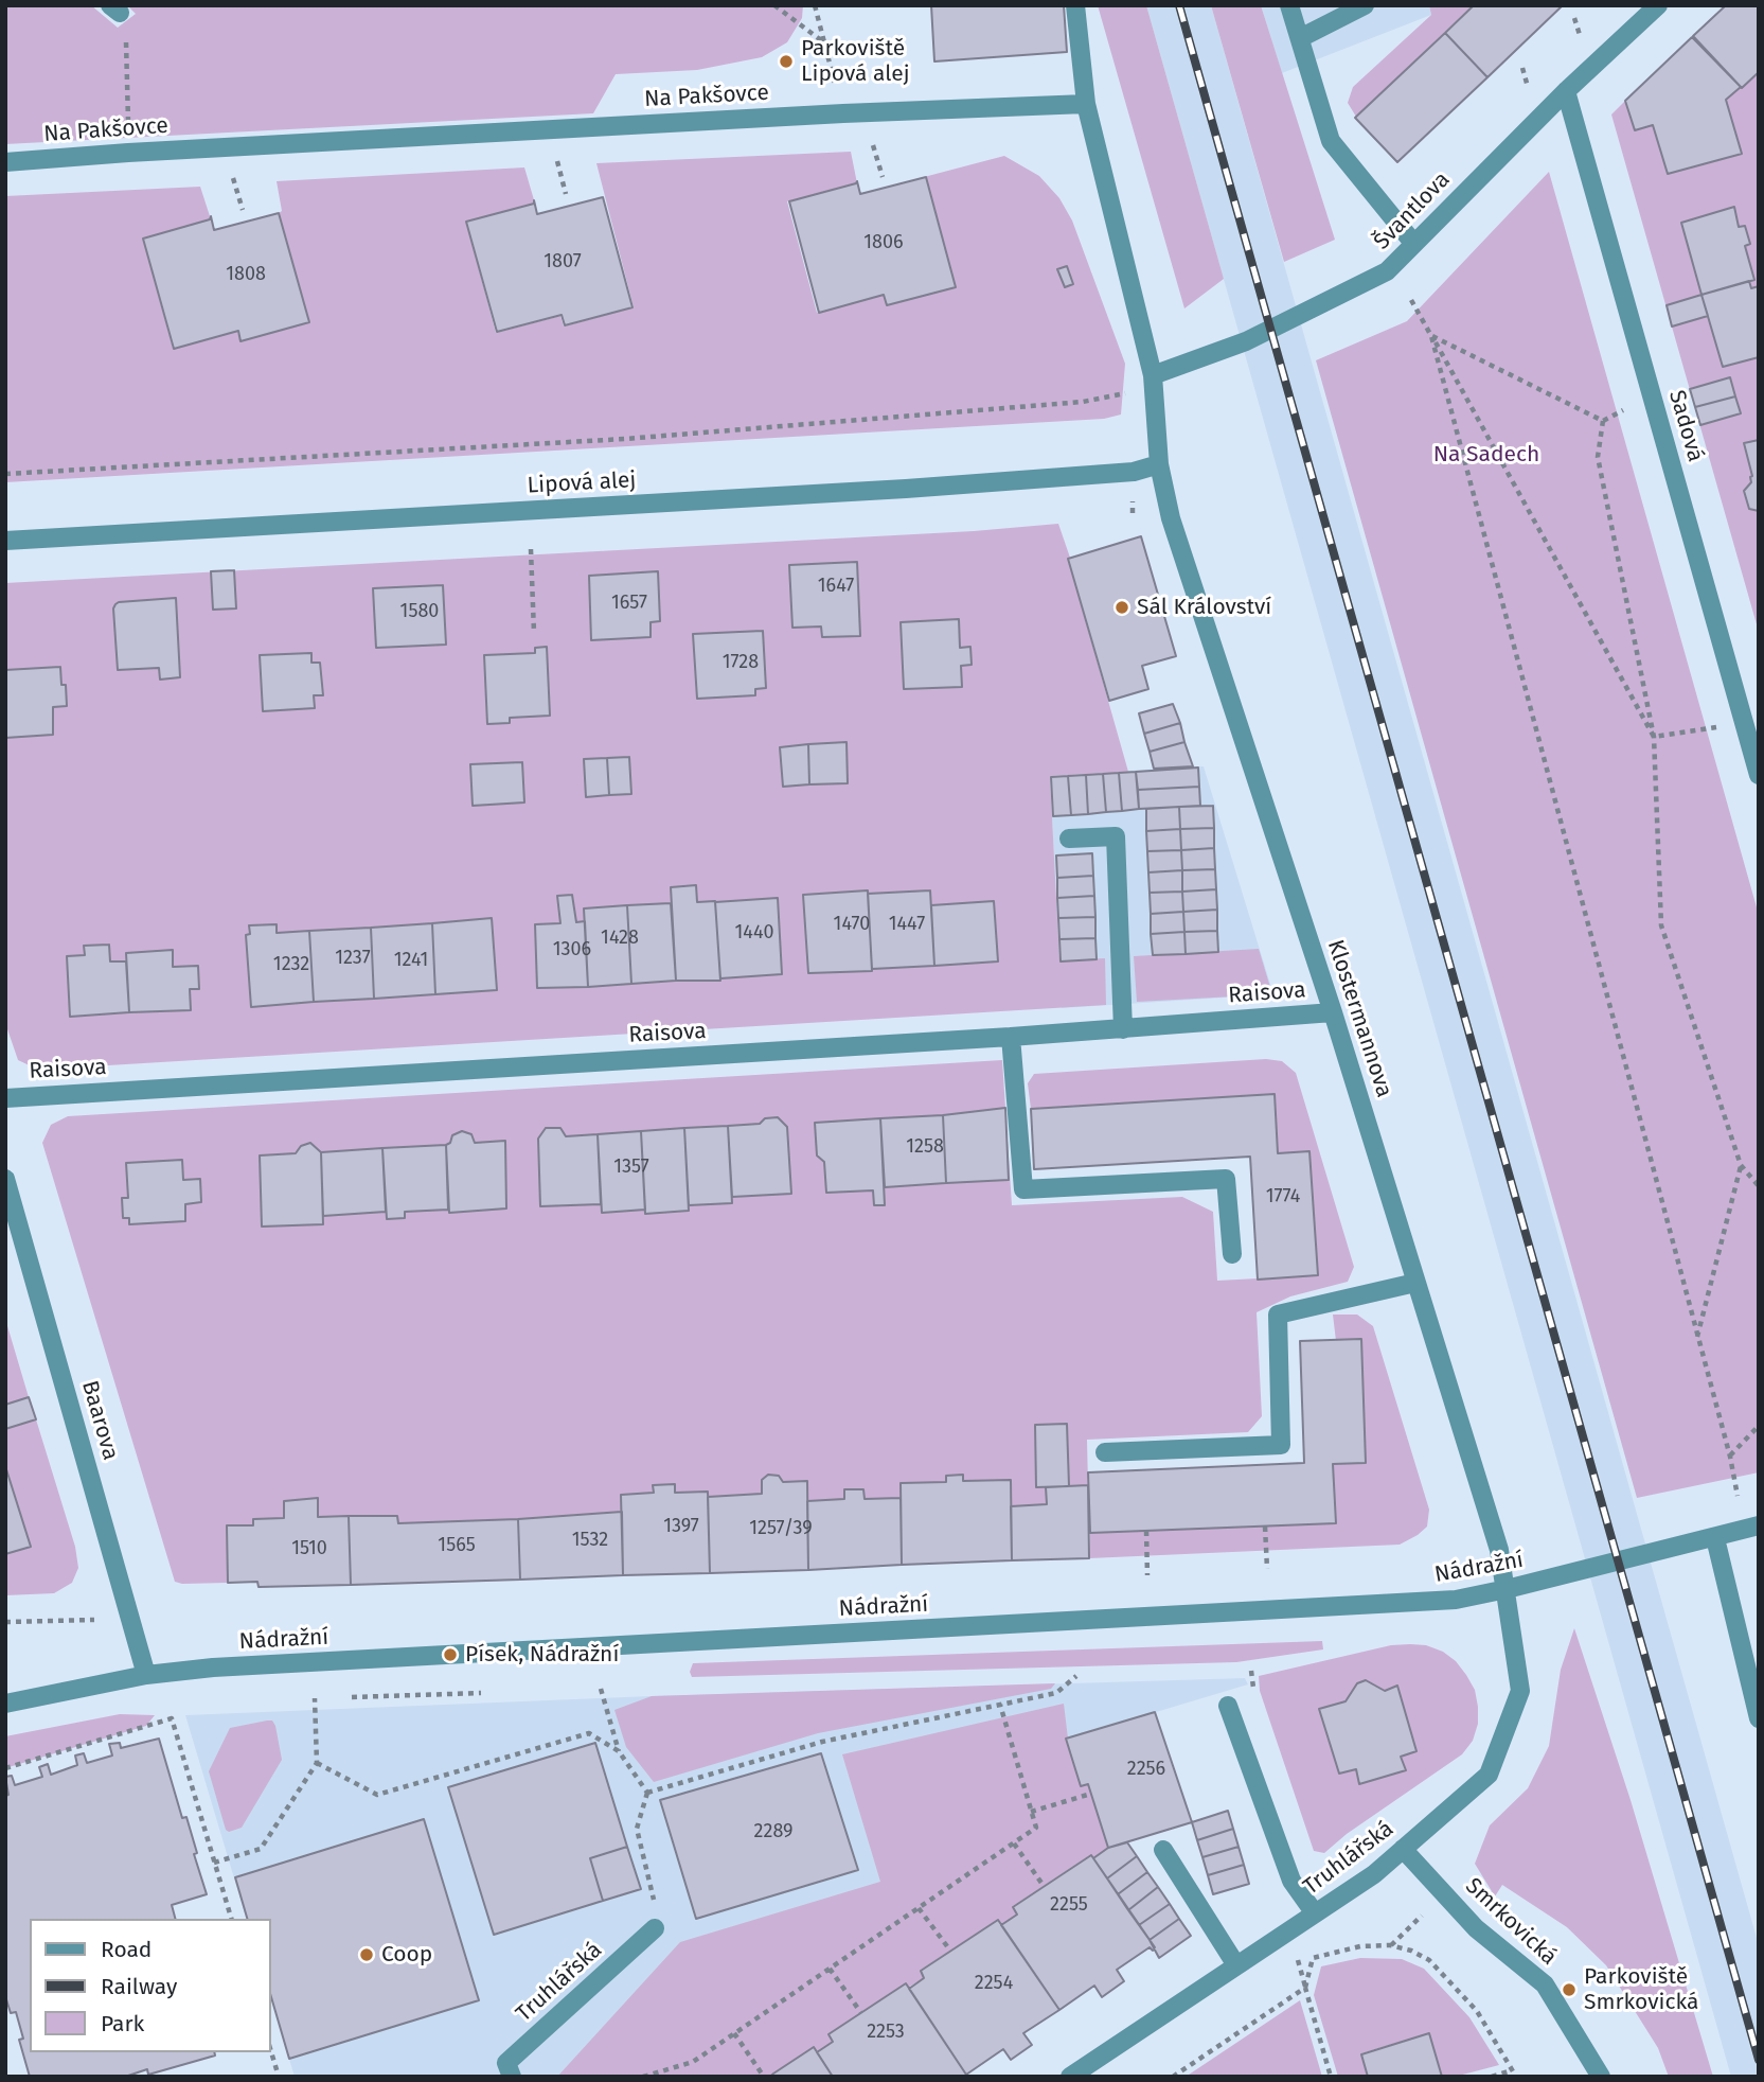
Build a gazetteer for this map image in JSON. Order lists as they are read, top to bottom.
{
  "streets": {
    "street": [
      "Na Pakšovce",
      "Švantlova",
      "Sadová",
      "Lipová alej",
      "Raisova",
      "Klostermannova",
      "Baarova",
      "Nádražní",
      "Truhlářská",
      "Smrkovická"
    ]
  },
  "crossings": [
    ["Švantlova", "Sadová"],
    ["Lipová alej", "Klostermannova"],
    ["Raisova", "Klostermannova"],
    ["Klostermannova", "Nádražní"],
    ["Klostermannova", "Truhlářská"],
    ["Baarova", "Nádražní"],
    ["Nádražní", "Truhlářská"],
    ["Truhlářská", "Smrkovická"]
  ],
  "parks": ["Na Sadech"],
  "places": [
    "Parkoviště Lipová alej",
    "Sál Království",
    "Písek, Nádražní",
    "Coop",
    "Parkoviště Smrkovická"
  ],
  "house_numbers": [
    "1806",
    "1807",
    "1808",
    "1647",
    "1657",
    "1580",
    "1728",
    "1470",
    "1447",
    "1440",
    "1428",
    "1306",
    "1237",
    "1241",
    "1232",
    "1258",
    "1357",
    "1774",
    "1397",
    "1257/39",
    "1532",
    "1565",
    "1510",
    "2256",
    "2289",
    "2255",
    "2254",
    "2253"
  ],
  "legend": ["Road", "Railway", "Park"]
}
